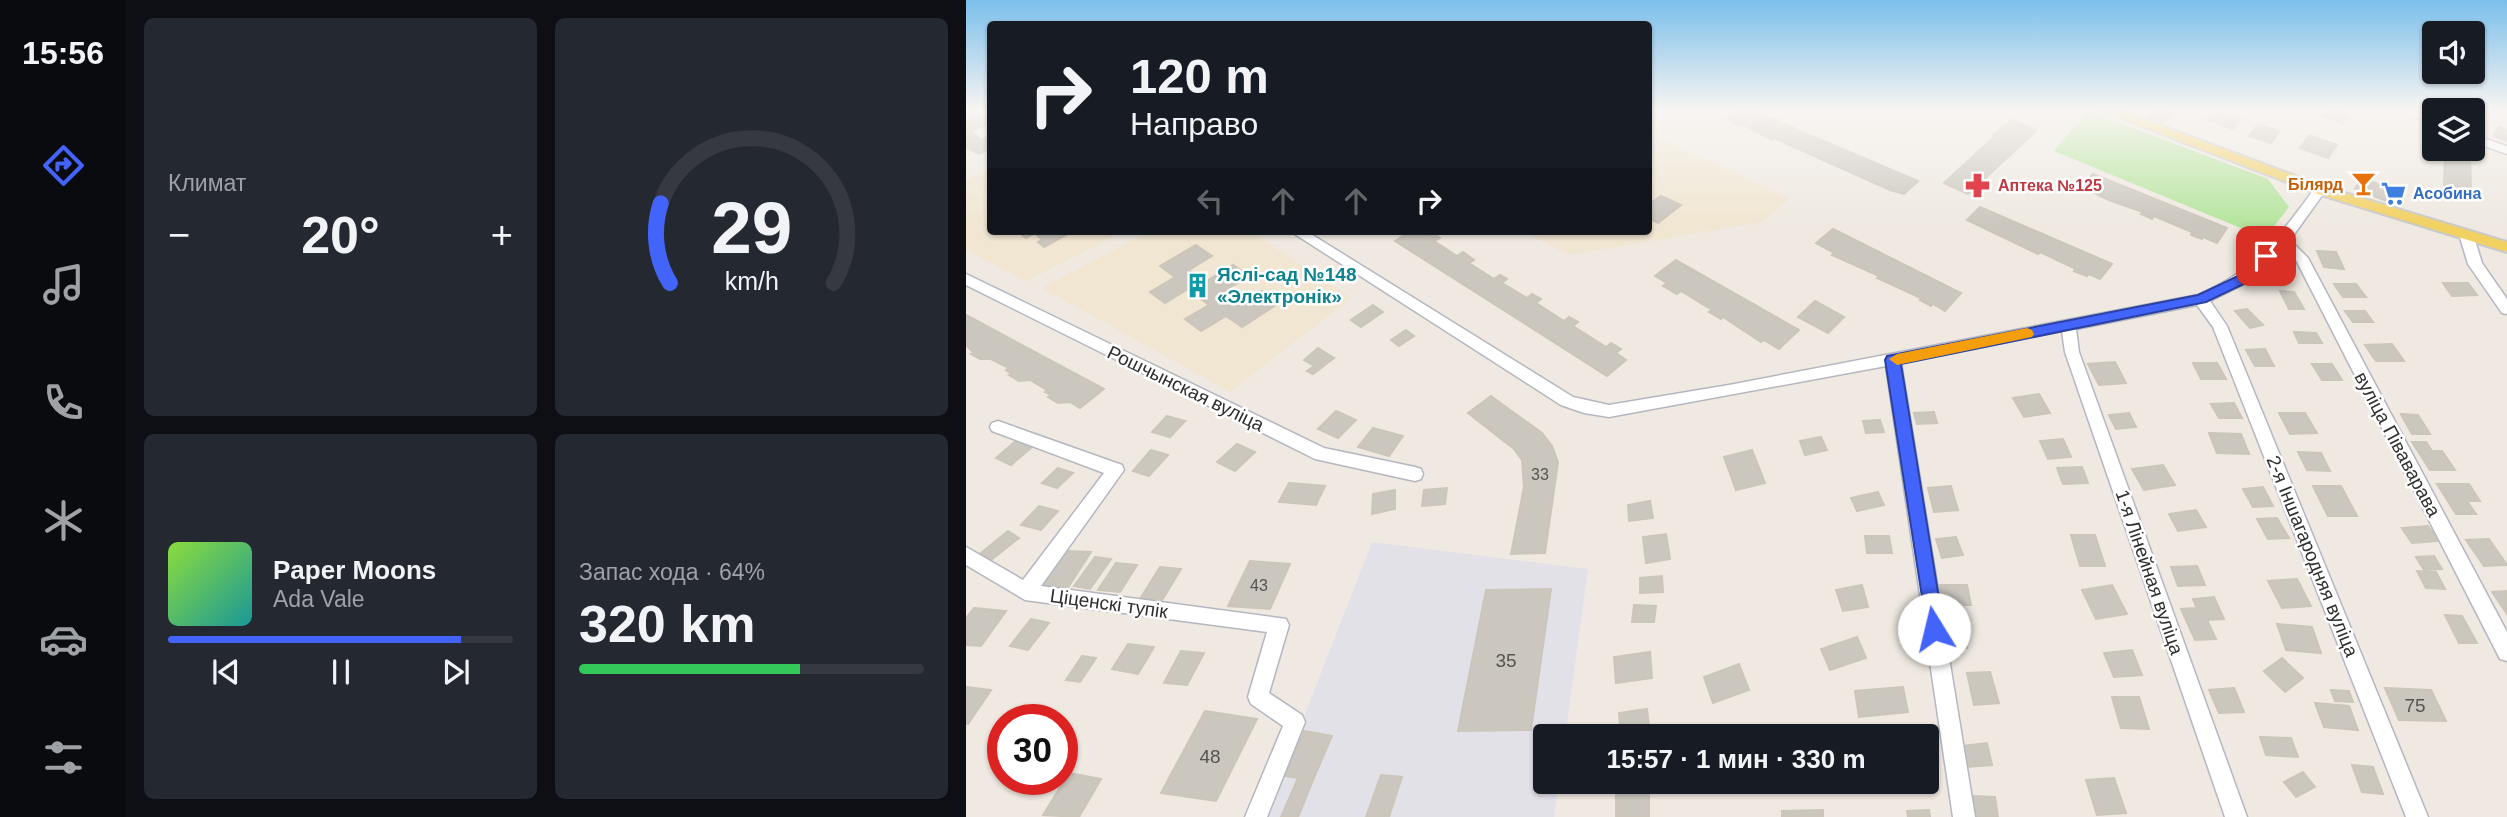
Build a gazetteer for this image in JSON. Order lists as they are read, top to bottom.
{
  "streets": {
    "street": [
      "Рошчынская вуліца",
      "вуліца Піваварава",
      "2-я Іншагародняя вуліца",
      "1-я Лінейная вуліца",
      "Ціценскі тупік"
    ]
  },
  "places": {
    "bar": ["Білярд"],
    "pharmacy": ["Аптека №125"],
    "supermarket": ["Асобина"],
    "building": ["Яслі-сад №148 «Электронік»"]
  },
  "house_numbers": [
    "33",
    "43",
    "35",
    "75",
    "48"
  ],
  "page": {
    "tabs": "15:56",
    "tile": [
      "Климат",
      ["Запас хода · 64%", "320 km"]
    ],
    "turn": ["120 m", "Направо"],
    "heat": ["−", "20°", "+"],
    "song": ["Paper Moons", "Ada Vale"],
    "limit": "30",
    "trip": "15:57 · 1 мин · 330 m",
    "gauge": ["29", "km/h"]
  }
}
